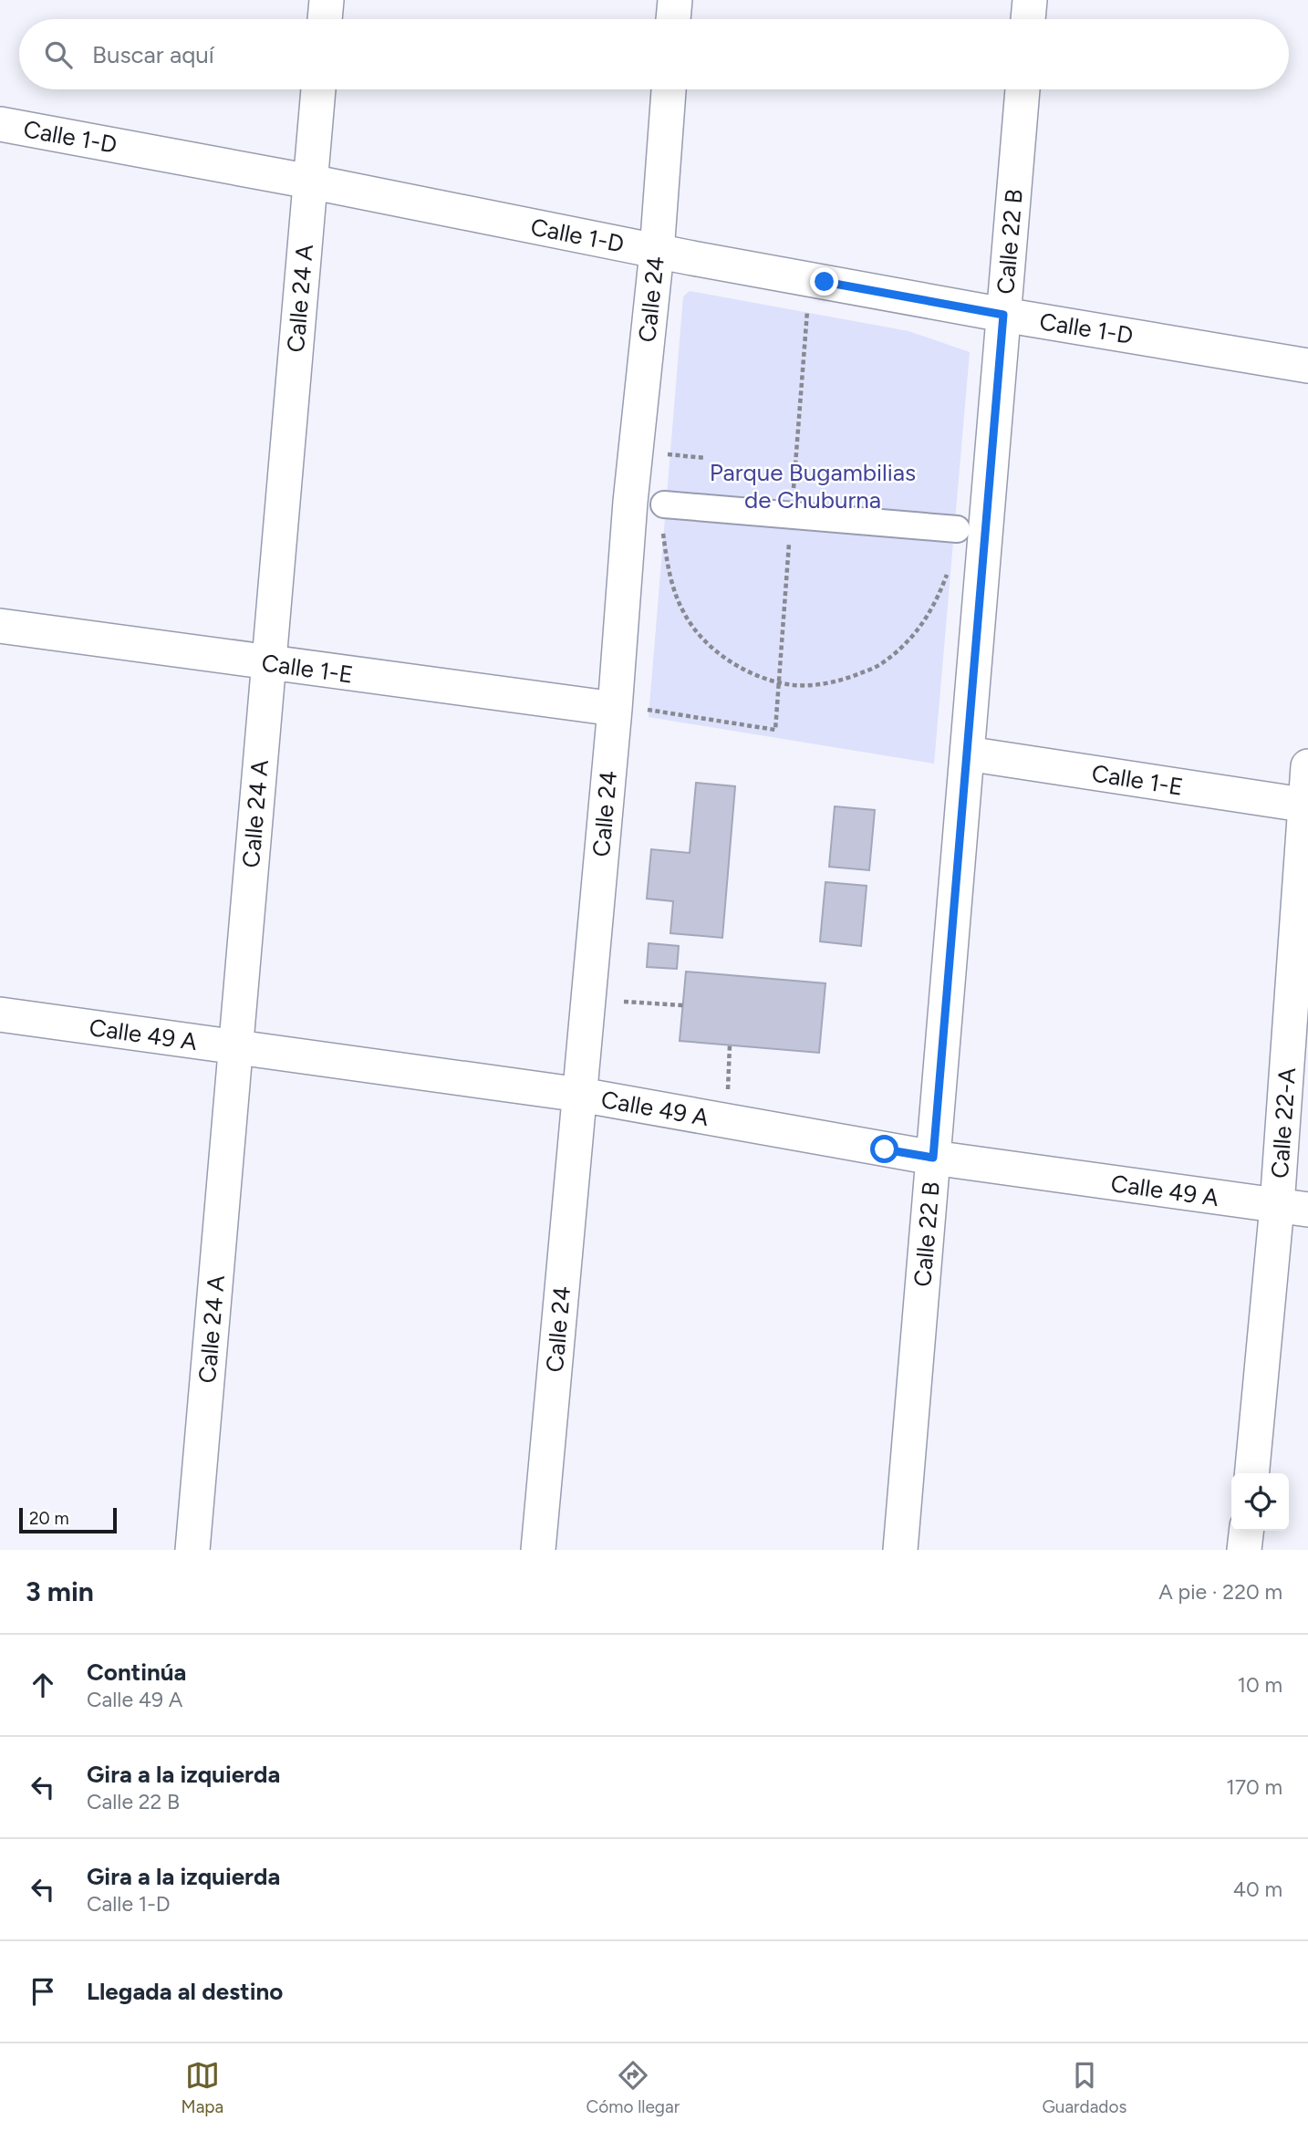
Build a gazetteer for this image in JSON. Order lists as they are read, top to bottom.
{
  "streets": {
    "street": [
      "Calle 1-D",
      "Calle 22 B",
      "Calle 24 A",
      "Calle 24",
      "Calle 1-E",
      "Calle 49 A",
      "Calle 22-A"
    ]
  },
  "crossings": [
    ["Calle 1-D", "Calle 22 B"],
    ["Calle 1-D", "Calle 24 A"],
    ["Calle 1-D", "Calle 24"],
    ["Calle 22 B", "Calle 1-E"],
    ["Calle 22 B", "Calle 49 A"],
    ["Calle 24 A", "Calle 1-E"],
    ["Calle 24 A", "Calle 49 A"],
    ["Calle 24", "Calle 1-E"],
    ["Calle 24", "Calle 49 A"],
    ["Calle 1-E", "Calle 22-A"],
    ["Calle 49 A", "Calle 22-A"]
  ],
  "parks": ["Parque Bugambilias de Chuburna"],
  "scale_bar": "20 m",
  "page": {
    "search": "Buscar aquí",
    "scale": "20 m",
    "heading": ["3 min", "A pie · 220 m"],
    "list": [
      ["Continúa", "Calle 49 A", "10 m"],
      ["Gira a la izquierda", "Calle 22 B", "170 m"],
      ["Gira a la izquierda", "Calle 1-D", "40 m"],
      "Llegada al destino"
    ],
    "nav": ["Mapa", "Cómo llegar", "Guardados"]
  }
}
